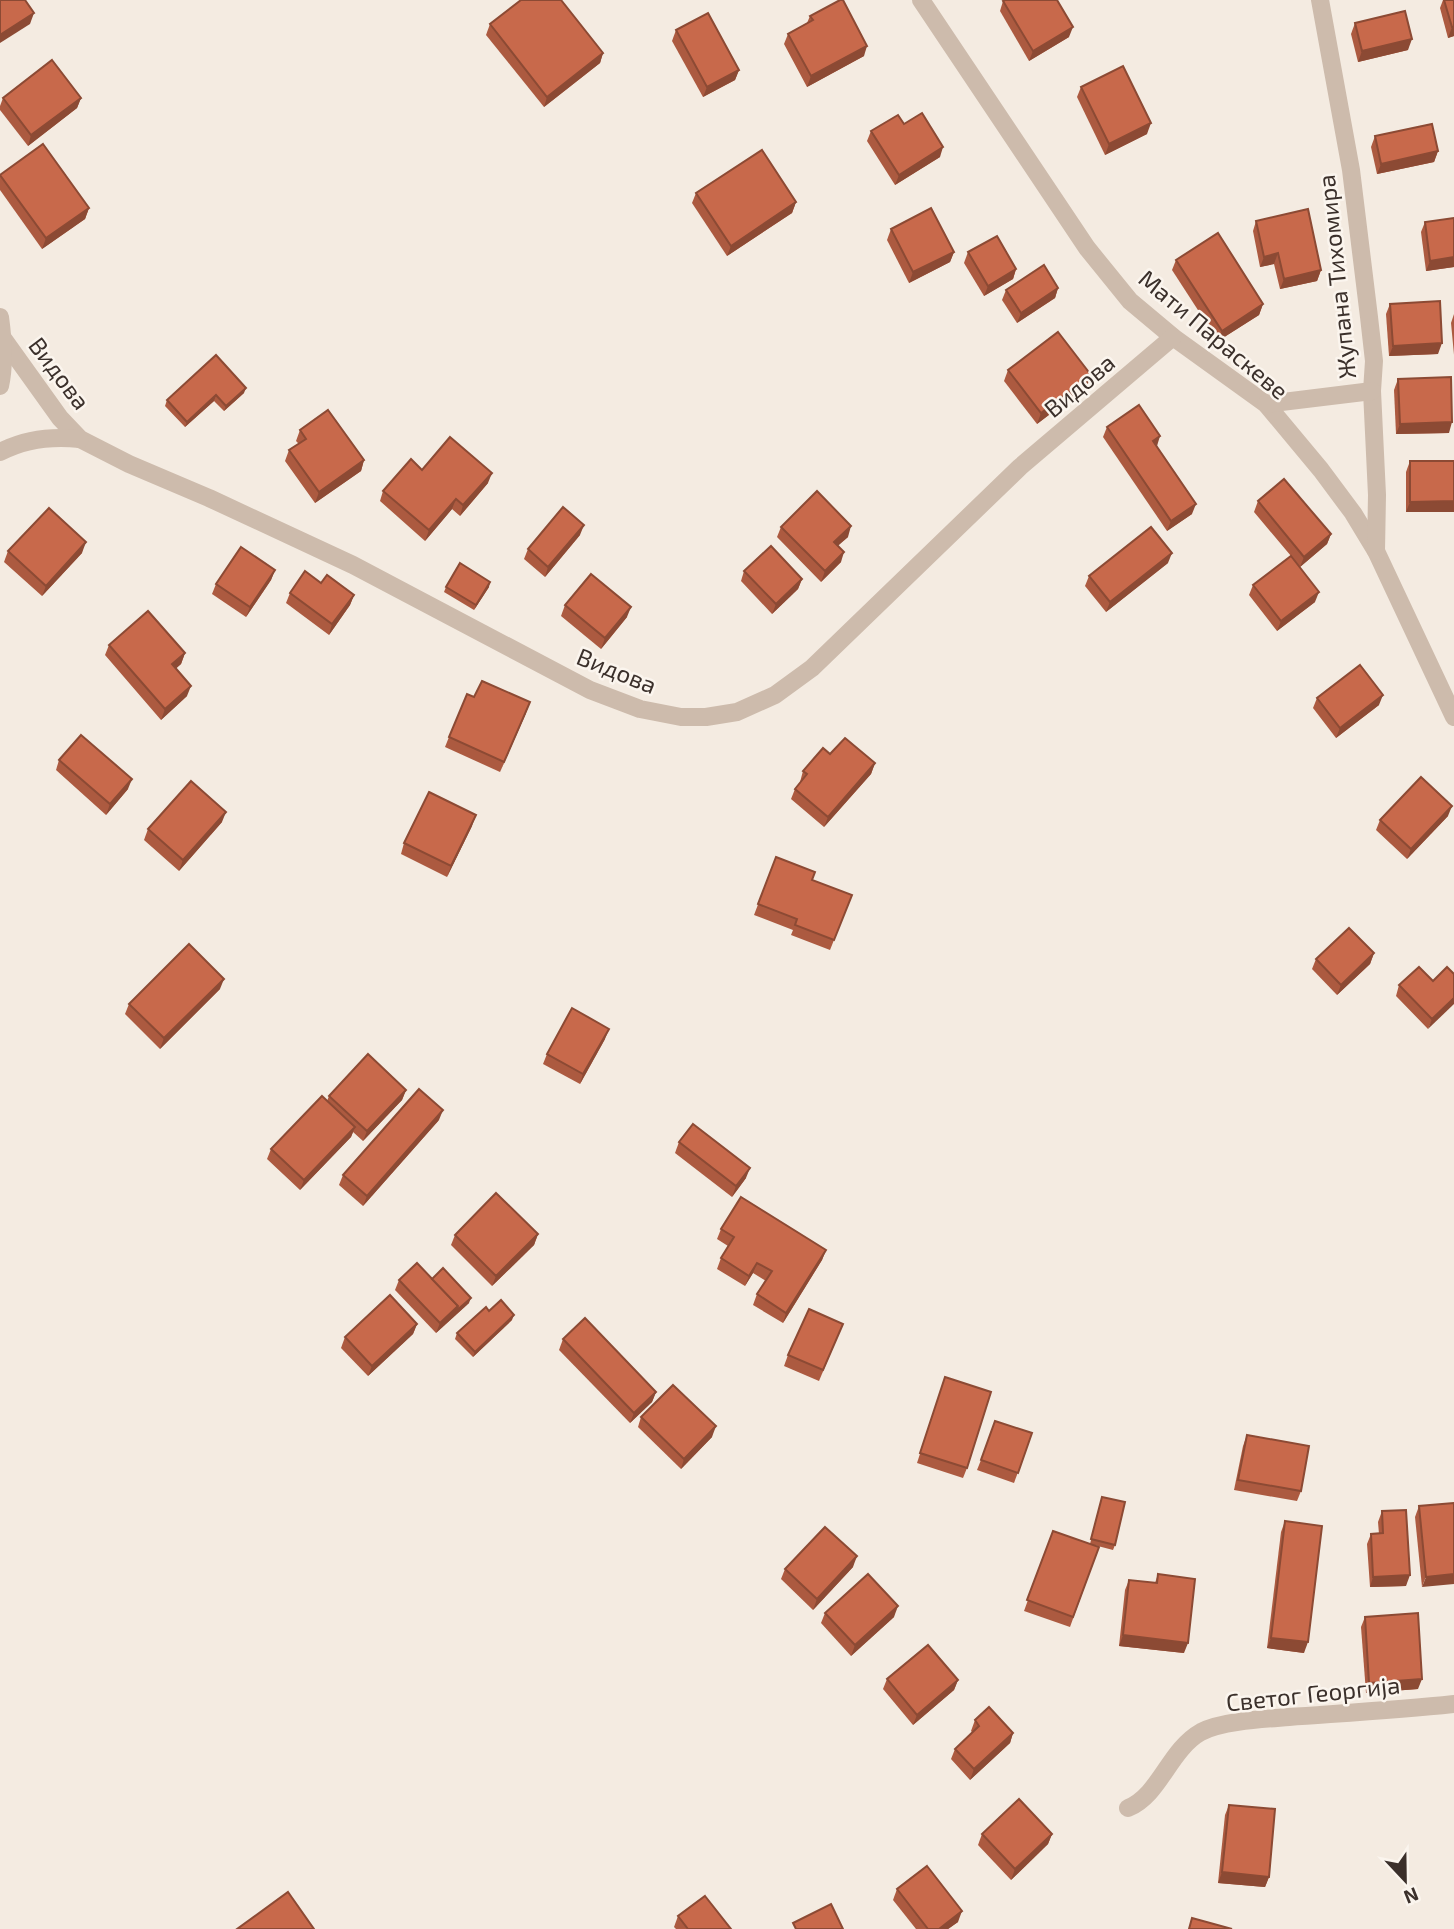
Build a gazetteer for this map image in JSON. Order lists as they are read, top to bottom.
{
  "streets": {
    "street": [
      "Жупана Тихомира",
      "Мати Параскеве",
      "Видова",
      "Светог Георгија"
    ]
  },
  "crossings": [
    ["Жупана Тихомира", "Мати Параскеве"],
    ["Мати Параскеве", "Видова"]
  ],
  "north": "bottom"
}
